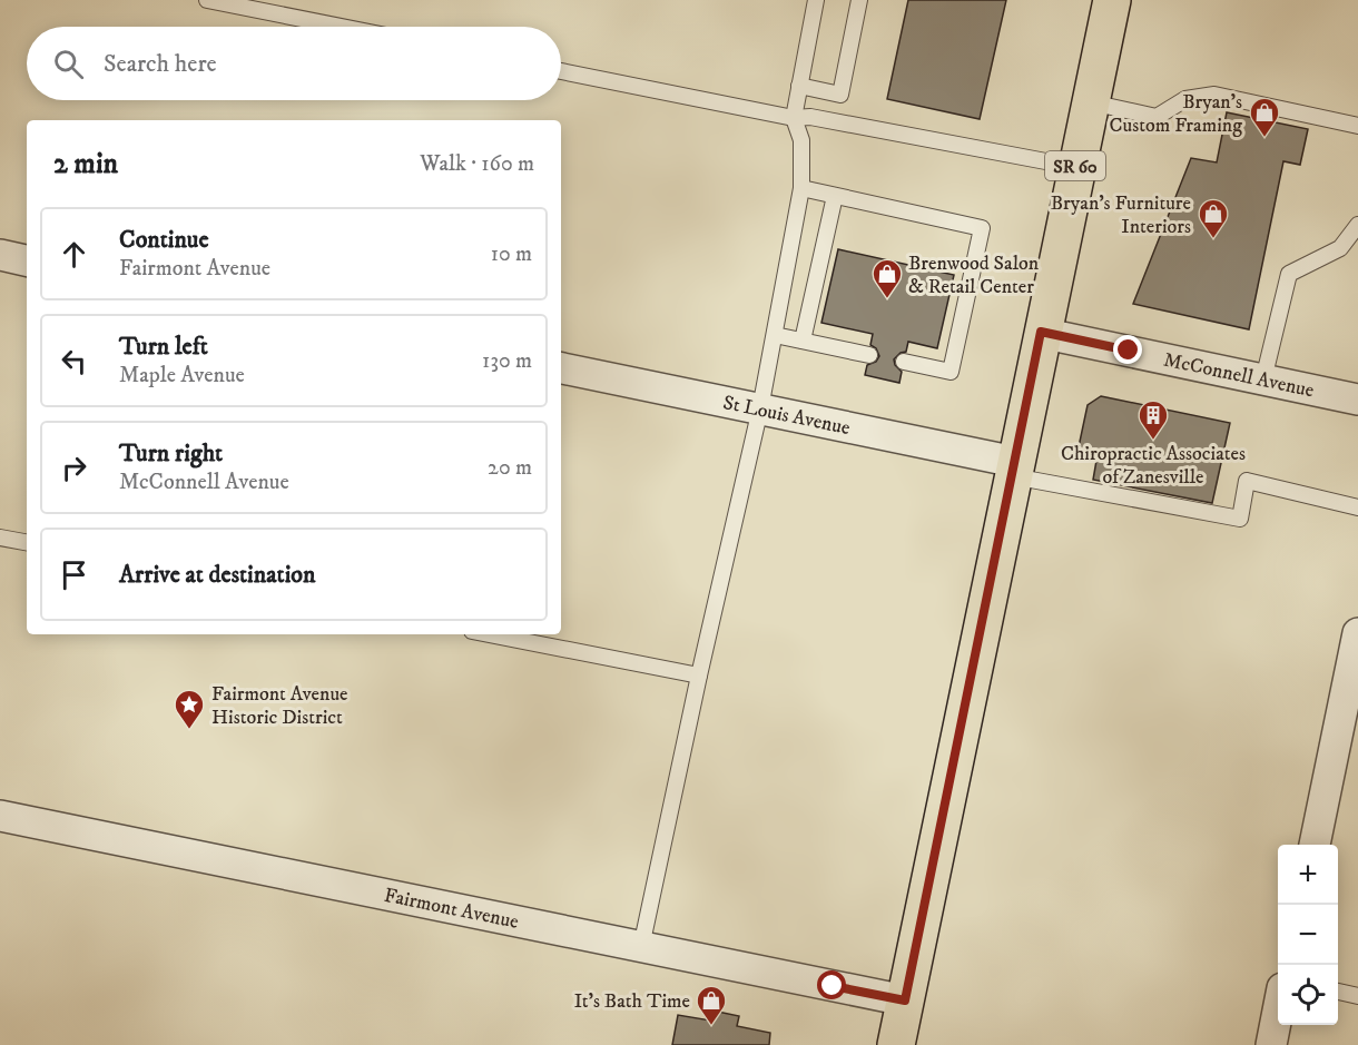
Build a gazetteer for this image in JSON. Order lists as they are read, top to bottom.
{
  "streets": {
    "main road": ["SR 60"],
    "street": ["McConnell Avenue", "St Louis Avenue", "Fairmont Avenue"]
  },
  "crossings": [
    ["SR 60", "McConnell Avenue"],
    ["SR 60", "St Louis Avenue"],
    ["SR 60", "Fairmont Avenue"]
  ],
  "places": {
    "shop": [
      "Bryan's Custom Framing",
      "Bryan's Furniture Interiors",
      "Brenwood Salon & Retail Center",
      "It's Bath Time"
    ],
    "building": ["Chiropractic Associates of Zanesville"],
    "place": ["Fairmont Avenue Historic District"]
  },
  "page": {
    "search": "Search here",
    "heading": ["2 min", "Walk · 160 m"],
    "list": [
      ["Continue", "Fairmont Avenue", "10 m"],
      ["Turn left", "Maple Avenue", "130 m"],
      ["Turn right", "McConnell Avenue", "20 m"],
      "Arrive at destination"
    ],
    "map_buttons": ["+", "−"]
  }
}
